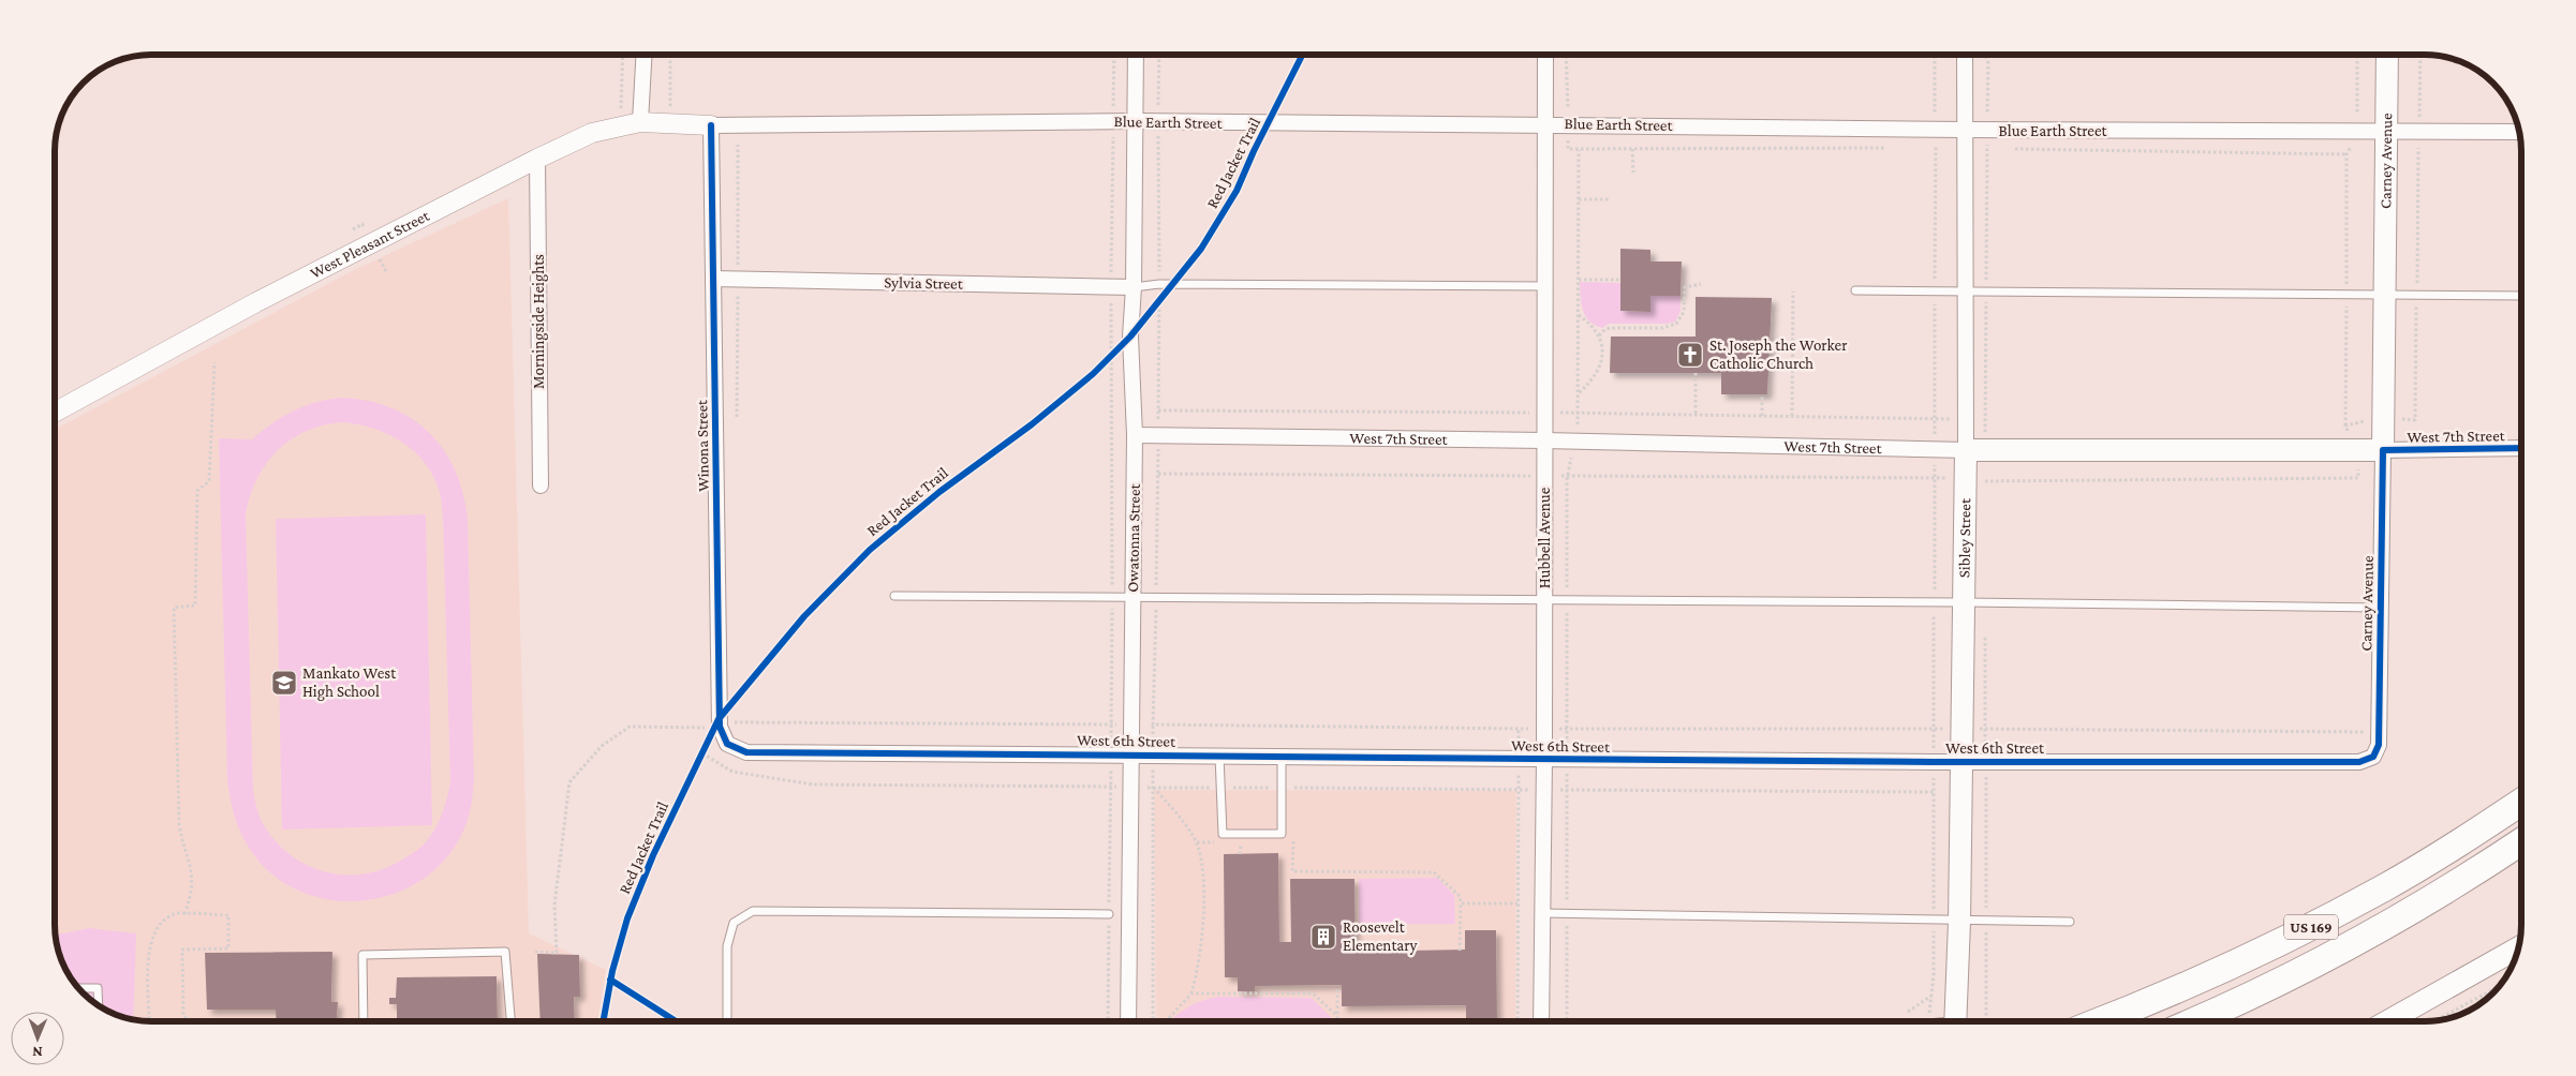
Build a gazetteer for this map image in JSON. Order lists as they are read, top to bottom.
{
  "streets": {
    "highway": ["US 169"],
    "main road": ["Carney Avenue", "West 7th Street", "Sibley Street"],
    "street": [
      "Blue Earth Street",
      "West Pleasant Street",
      "Sylvia Street",
      "Morningside Heights",
      "Winona Street",
      "Owatonna Street",
      "Hubbell Avenue",
      "West 6th Street"
    ],
    "cycle path": ["Red Jacket Trail"]
  },
  "crossings": [
    ["Blue Earth Street", "Carney Avenue"],
    ["Blue Earth Street", "West Pleasant Street"],
    ["Blue Earth Street", "Winona Street"],
    ["Blue Earth Street", "Owatonna Street"],
    ["Blue Earth Street", "Hubbell Avenue"],
    ["Blue Earth Street", "Sibley Street"],
    ["Carney Avenue", "West 7th Street"],
    ["Carney Avenue", "West 6th Street"],
    ["West Pleasant Street", "Morningside Heights"],
    ["West Pleasant Street", "Winona Street"],
    ["Sylvia Street", "Winona Street"],
    ["Sylvia Street", "Owatonna Street"],
    ["West 7th Street", "Owatonna Street"],
    ["West 7th Street", "Hubbell Avenue"],
    ["West 7th Street", "Sibley Street"],
    ["Winona Street", "West 6th Street"],
    ["Owatonna Street", "West 6th Street"],
    ["Hubbell Avenue", "West 6th Street"],
    ["Sibley Street", "West 6th Street"]
  ],
  "places": {
    "church": ["St. Joseph the Worker Catholic Church"],
    "school or university": ["Mankato West High School"],
    "building": ["Roosevelt Elementary"]
  },
  "north": "bottom"
}
